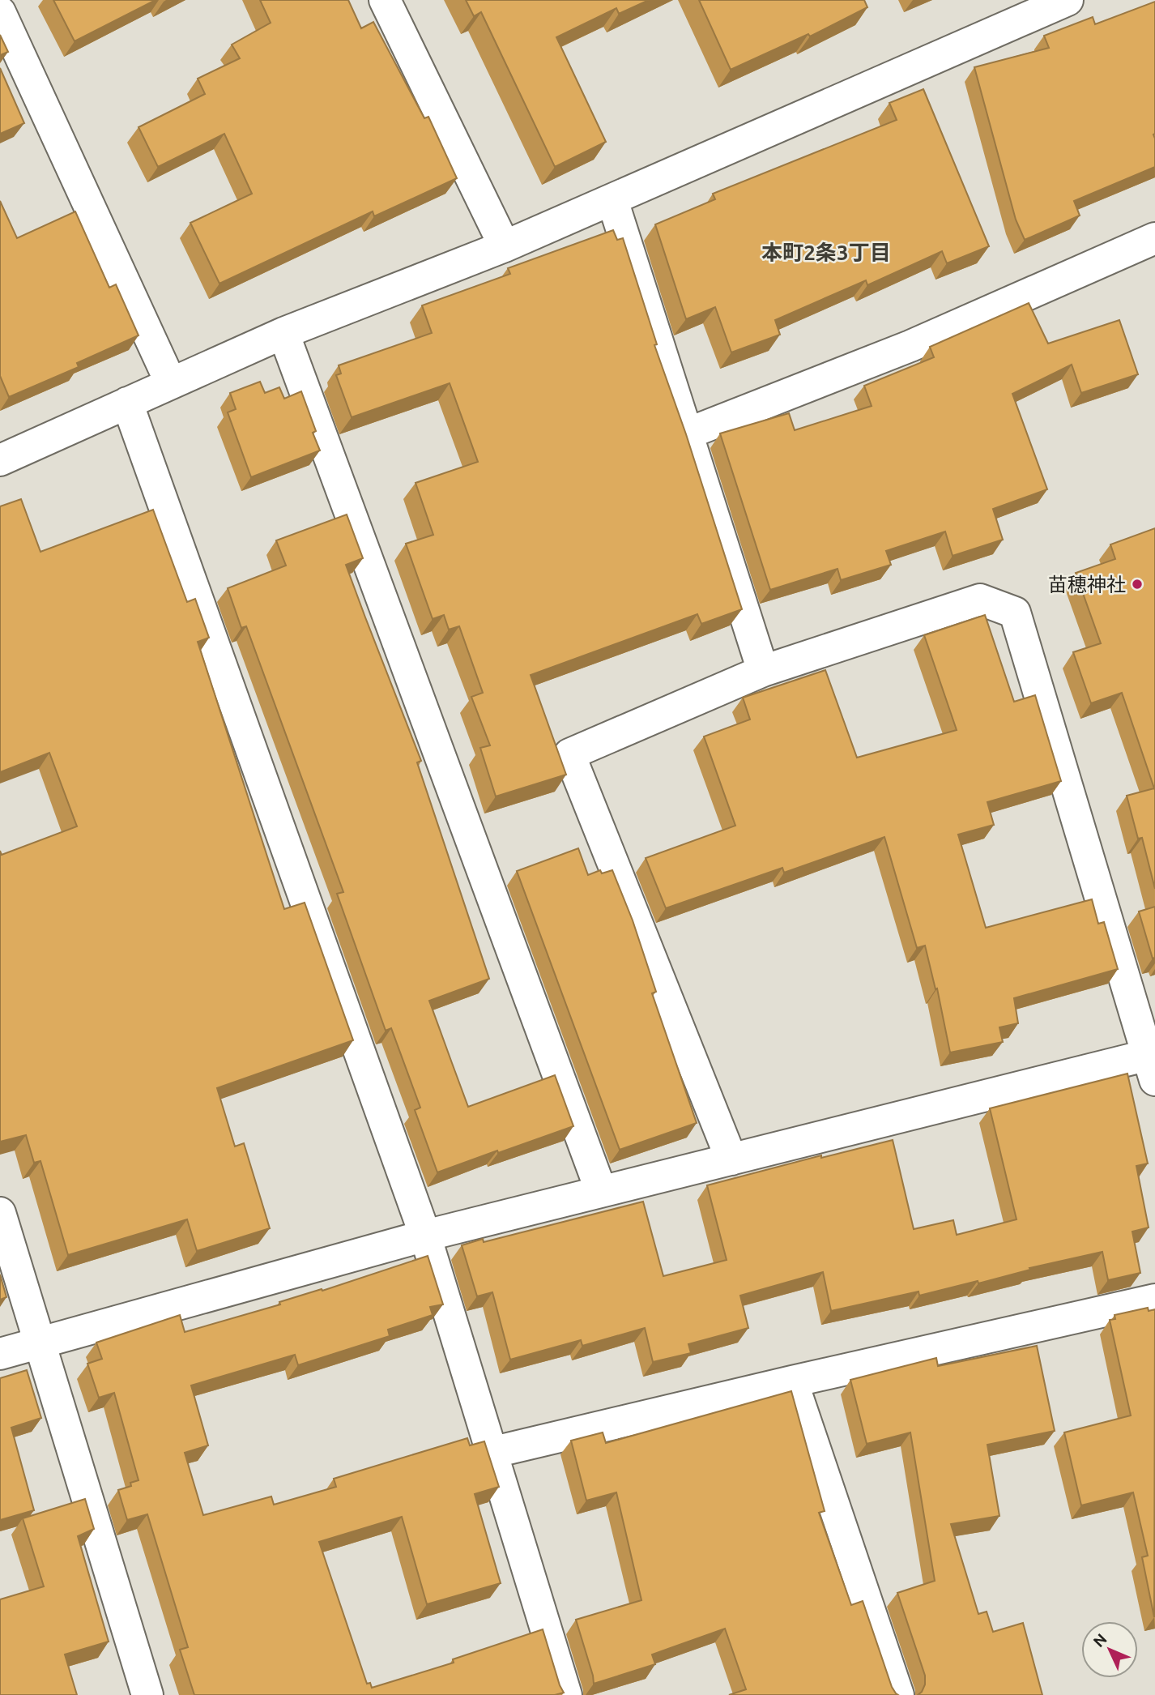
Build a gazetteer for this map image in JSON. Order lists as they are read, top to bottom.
{
  "districts": ["本町2条3丁目"],
  "places": ["苗穂神社"],
  "north": "top left"
}
